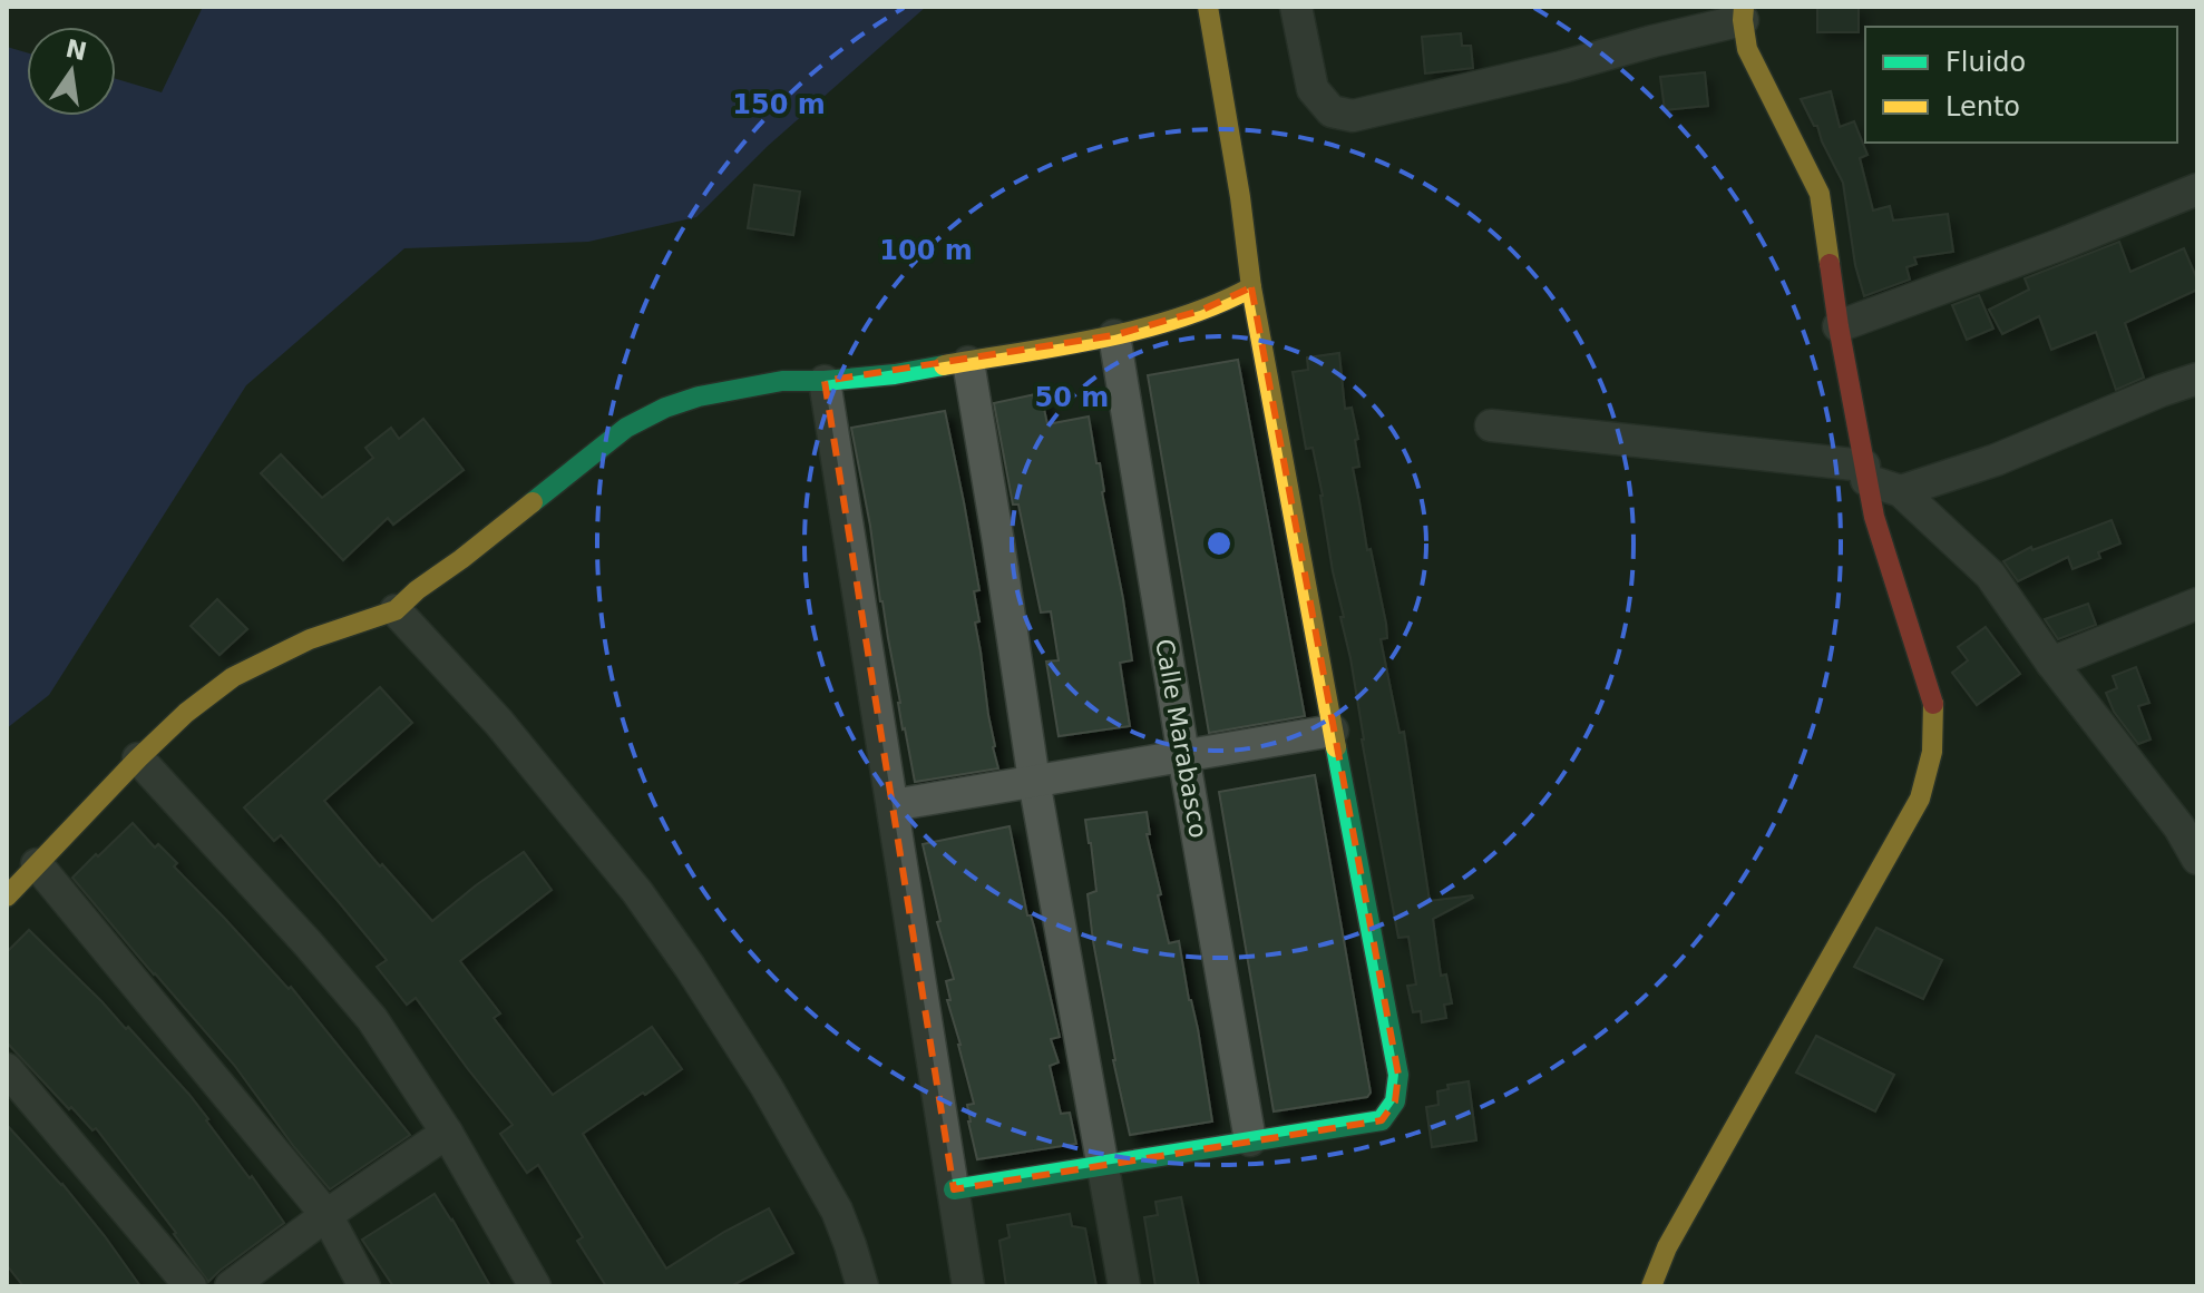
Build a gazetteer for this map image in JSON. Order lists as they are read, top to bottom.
{
  "streets": {
    "street": ["Calle Marabasco"]
  },
  "legend": ["Fluido", "Lento"],
  "north": "top",
  "rings": ["150 m", "100 m", "50 m"]
}
